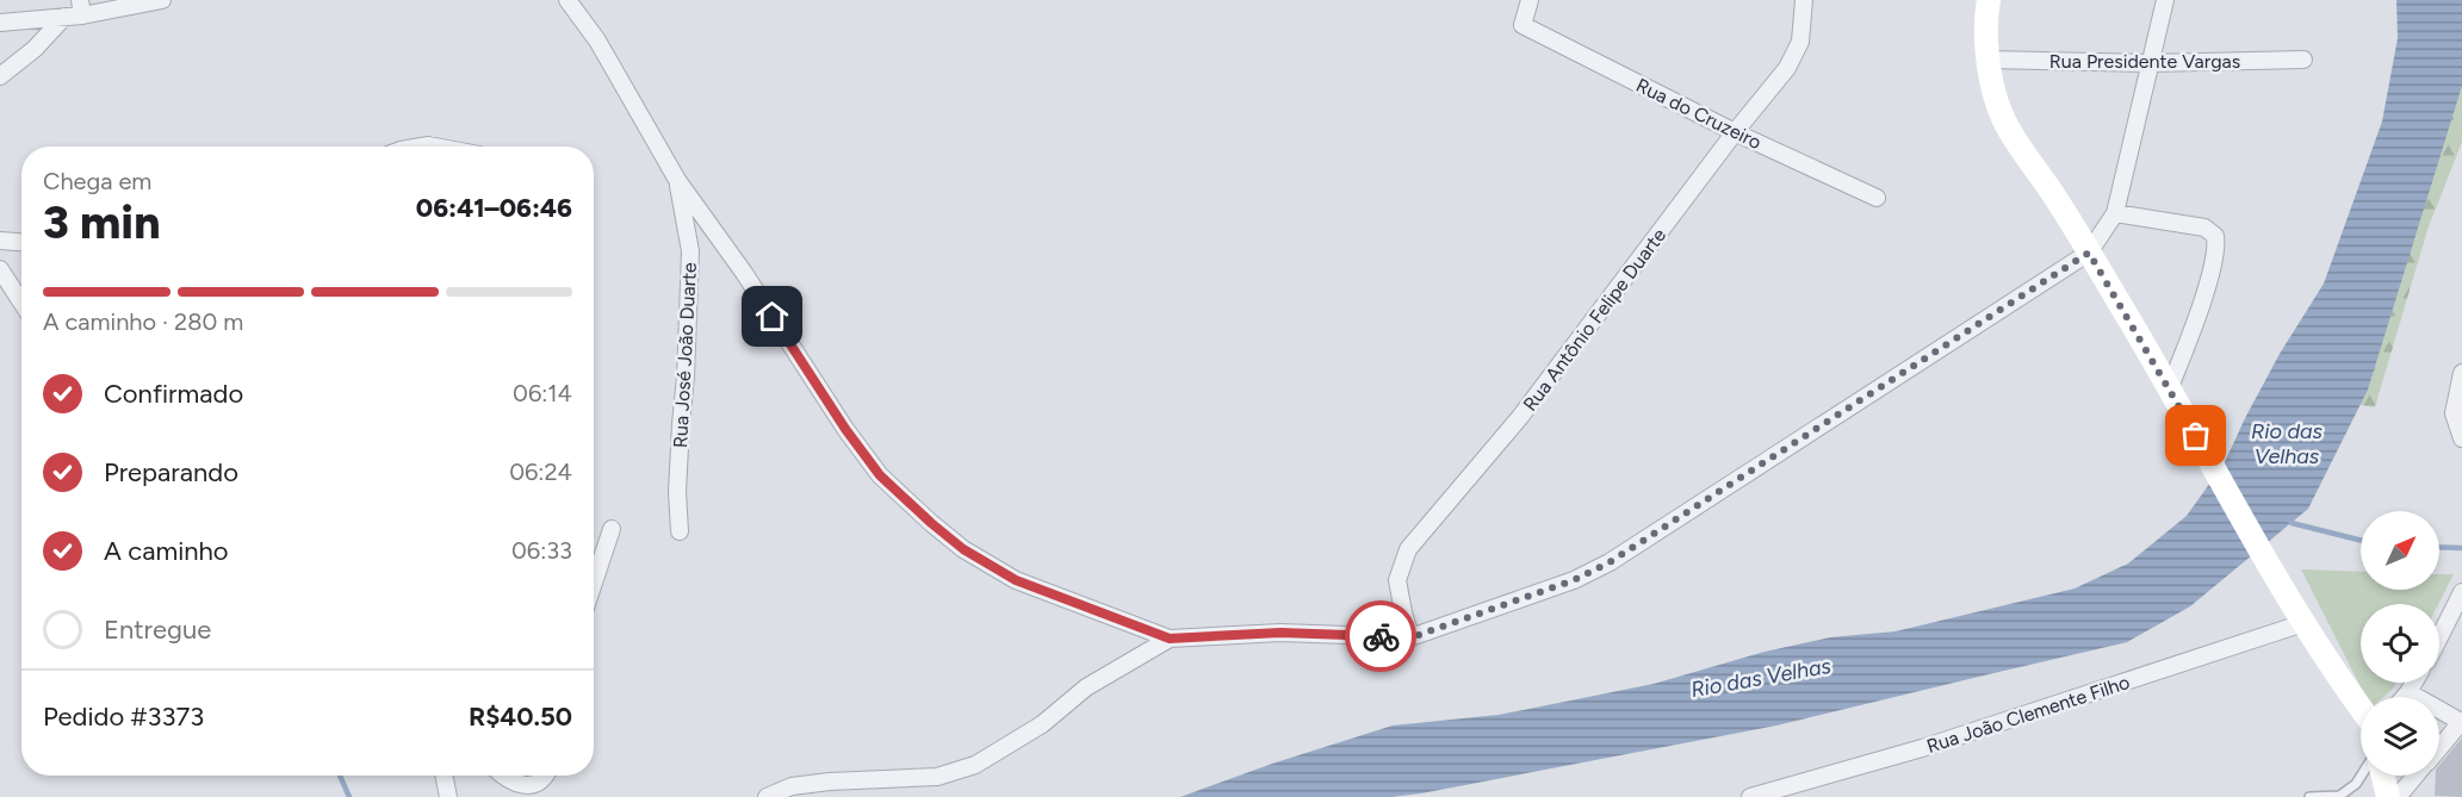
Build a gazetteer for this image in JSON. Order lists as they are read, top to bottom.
{
  "streets": {
    "street": [
      "Rua Presidente Vargas",
      "Rua do Cruzeiro",
      "Rua Antônio Felipe Duarte",
      "Rua José João Duarte",
      "Rua João Clemente Filho"
    ]
  },
  "crossings": [
    ["Rua do Cruzeiro", "Rua Antônio Felipe Duarte"]
  ],
  "water": ["Rio das Velhas"],
  "north": "top right",
  "page": {
    "heading": ["3 min", "Chega em", "06:41–06:46"],
    "panel": ["Pedido #3373", "R$40.50"],
    "bar": "A caminho · 280 m",
    "list": [
      ["Confirmado", "06:14"],
      ["Preparando", "06:24"],
      ["A caminho", "06:33"],
      "Entregue"
    ]
  }
}
